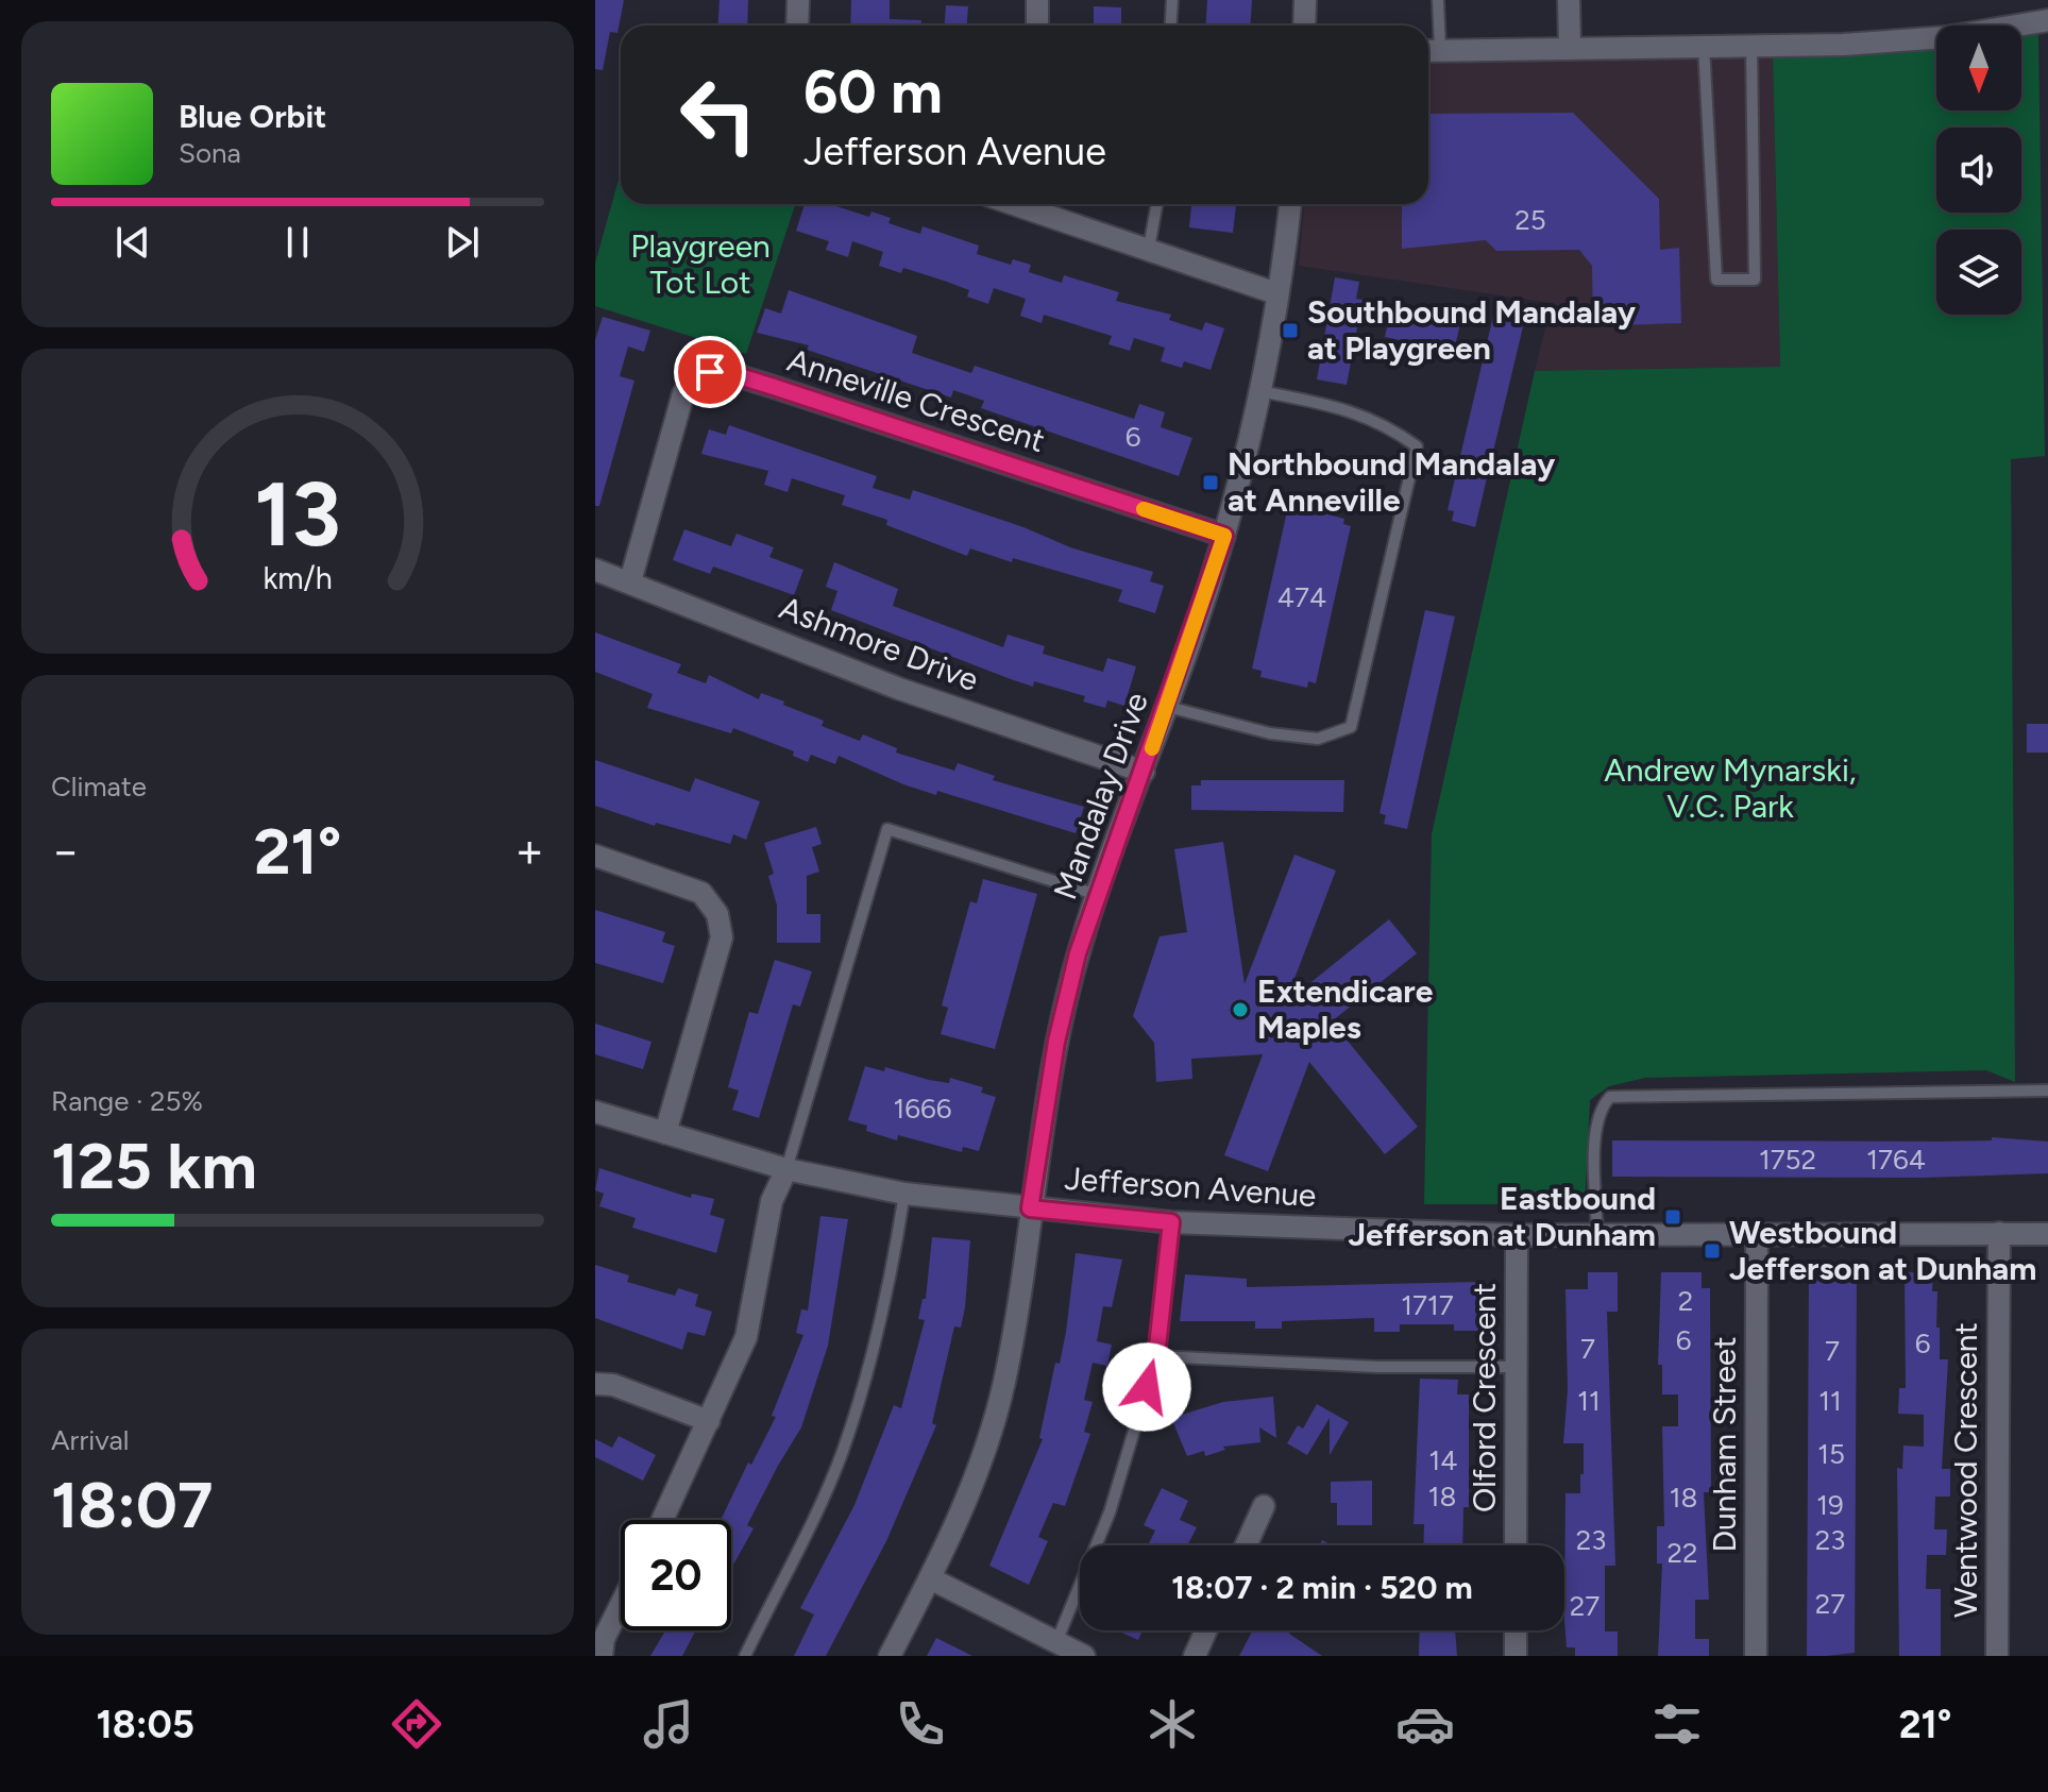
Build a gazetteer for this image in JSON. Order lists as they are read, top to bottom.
{
  "streets": {
    "street": [
      "Anneville Crescent",
      "Ashmore Drive",
      "Mandalay Drive",
      "Jefferson Avenue",
      "Olford Crescent",
      "Dunham Street",
      "Wentwood Crescent"
    ]
  },
  "crossings": [
    ["Anneville Crescent", "Ashmore Drive"],
    ["Anneville Crescent", "Mandalay Drive"],
    ["Ashmore Drive", "Mandalay Drive"],
    ["Mandalay Drive", "Jefferson Avenue"],
    ["Jefferson Avenue", "Olford Crescent"],
    ["Jefferson Avenue", "Dunham Street"],
    ["Jefferson Avenue", "Wentwood Crescent"]
  ],
  "parks": ["Playgreen Tot Lot", "Andrew Mynarski, V.C. Park"],
  "places": {
    "transit": [
      "Southbound Mandalay at Playgreen",
      "Northbound Mandalay at Anneville",
      "Eastbound Jefferson at Dunham",
      "Westbound Jefferson at Dunham"
    ],
    "other": ["Extendicare Maples"]
  },
  "house_numbers": [
    "25",
    "6",
    "474",
    "1666",
    "1752",
    "1764",
    "2",
    "1717",
    "6",
    "6",
    "7",
    "7",
    "11",
    "11",
    "15",
    "14",
    "18",
    "18",
    "19",
    "23",
    "23",
    "22",
    "27",
    "27"
  ],
  "north": "bottom",
  "page": {
    "turn": ["60 m", "Jefferson Avenue"],
    "song": ["Blue Orbit", "Sona"],
    "tile": [
      "Climate",
      ["Range · 25%", "125 km"],
      ["Arrival", "18:07"]
    ],
    "heat": ["−", "21°", "+"],
    "limit": "20",
    "trip": "18:07 · 2 min · 520 m",
    "tabs": ["18:05", "21°"],
    "gauge": ["13", "km/h"]
  }
}
